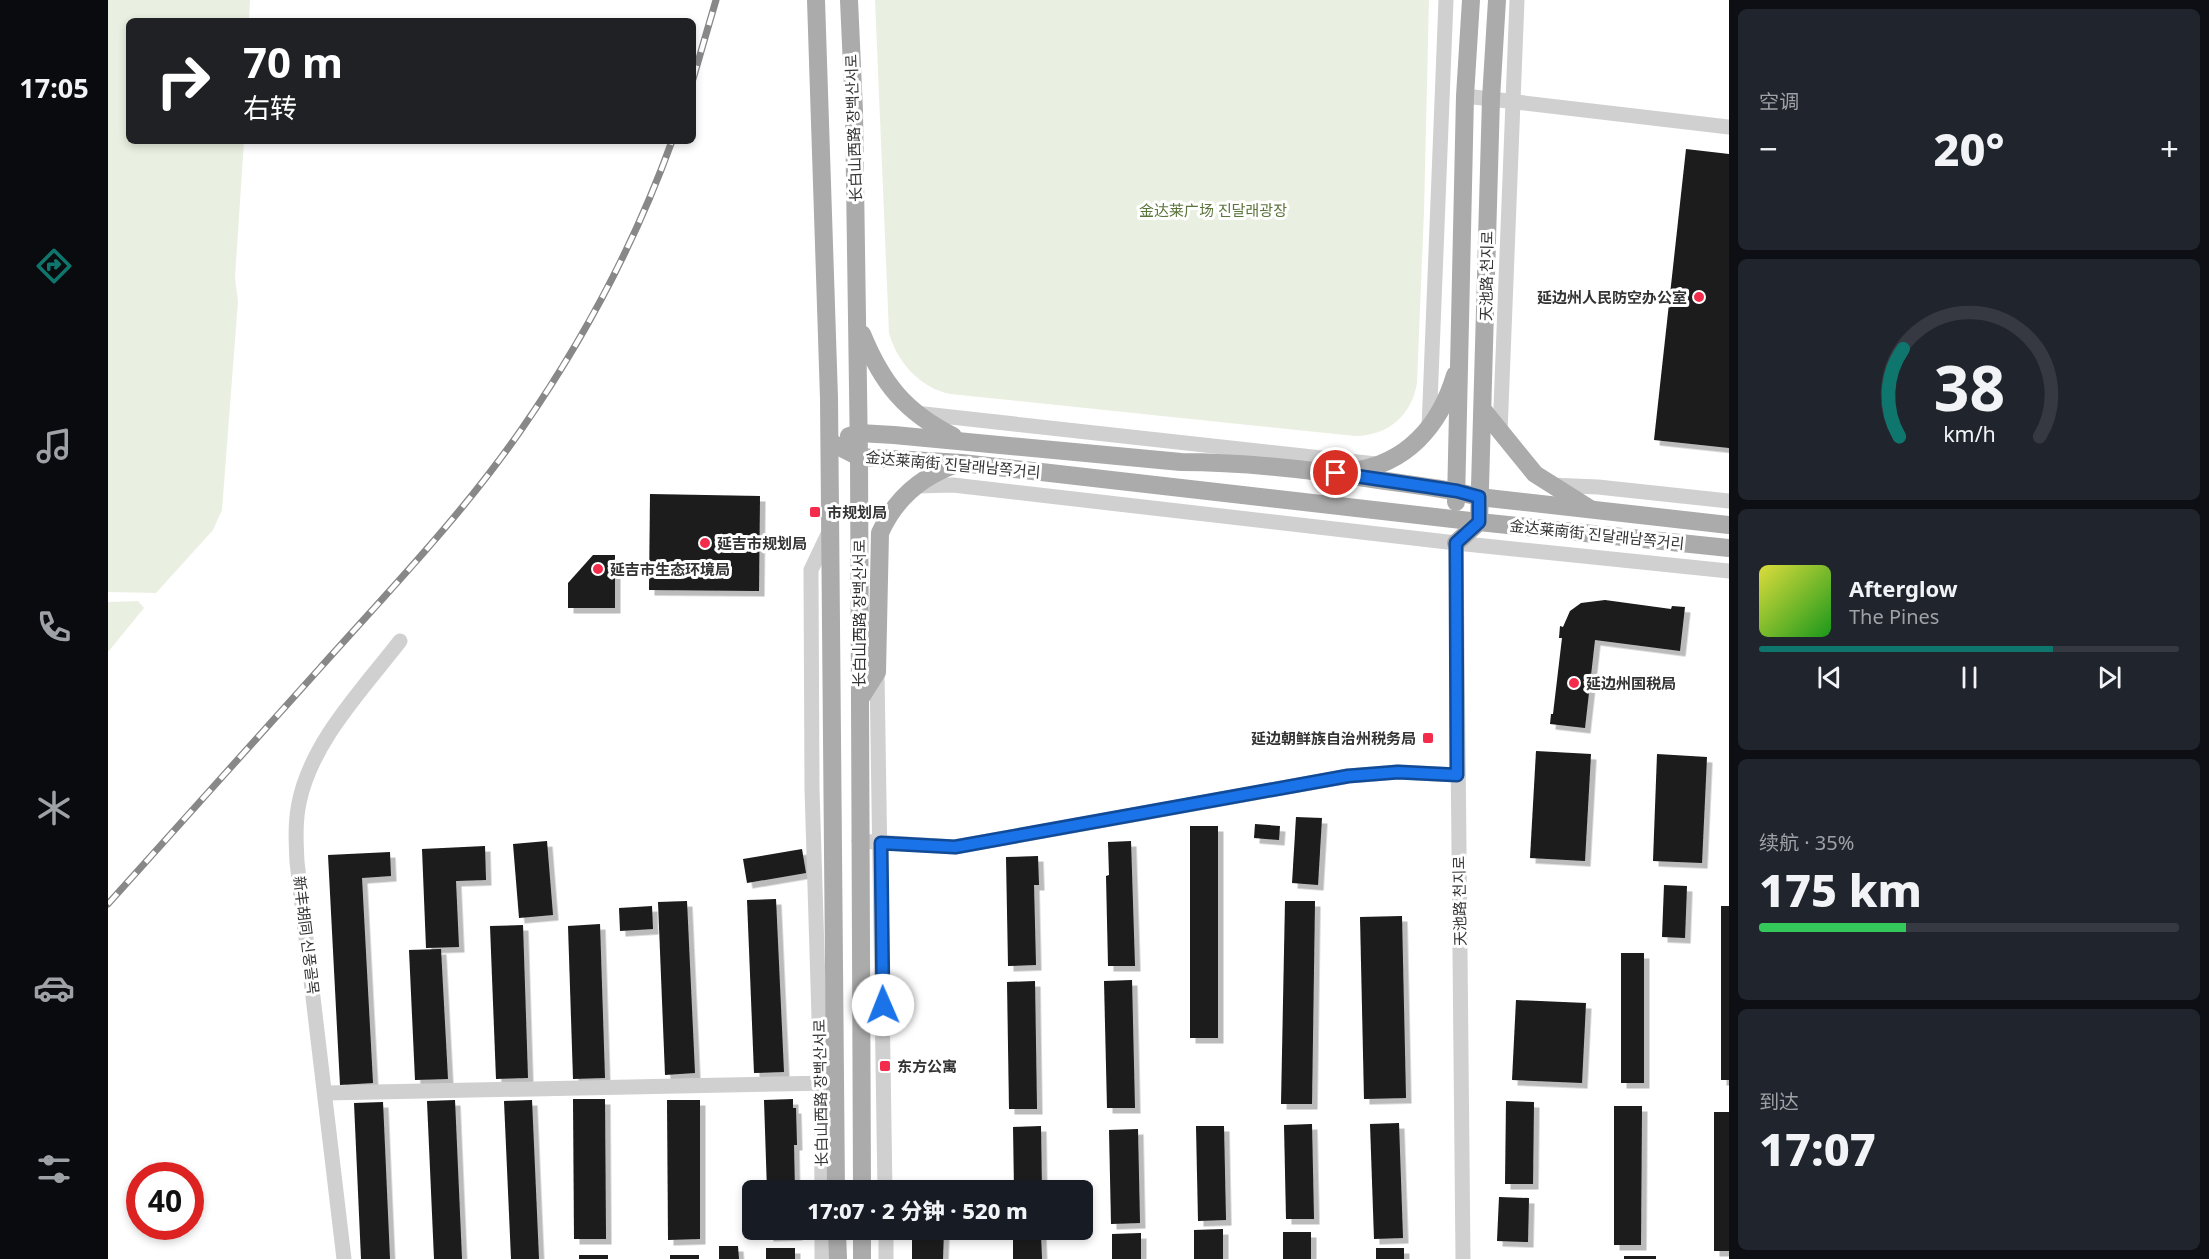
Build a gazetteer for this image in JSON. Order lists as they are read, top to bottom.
{
  "streets": {
    "main road": ["长白山西路 장백산서로", "天池路 천지로", "金达莱南街 진달래남쪽거리"],
    "street": ["新丰胡同 신풍골목"]
  },
  "crossings": [
    ["长白山西路 장백산서로", "金达莱南街 진달래남쪽거리"],
    ["天池路 천지로", "金达莱南街 진달래남쪽거리"]
  ],
  "parks": ["金达莱广场 진달래광장"],
  "places": {
    "other": [
      "延边州人民防空办公室",
      "延吉市规划局",
      "延吉市生态环境局",
      "延边州国税局"
    ],
    "transit": ["市规划局", "延边朝鲜族自治州税务局", "东方公寓"]
  },
  "page": {
    "tabs": "17:05",
    "tile": [
      "空调",
      ["续航 · 35%", "175 km"],
      ["到达", "17:07"]
    ],
    "turn": ["70 m", "右转"],
    "heat": ["−", "20°", "+"],
    "song": ["Afterglow", "The Pines"],
    "limit": "40",
    "trip": "17:07 · 2 分钟 · 520 m",
    "gauge": ["38", "km/h"]
  }
}
